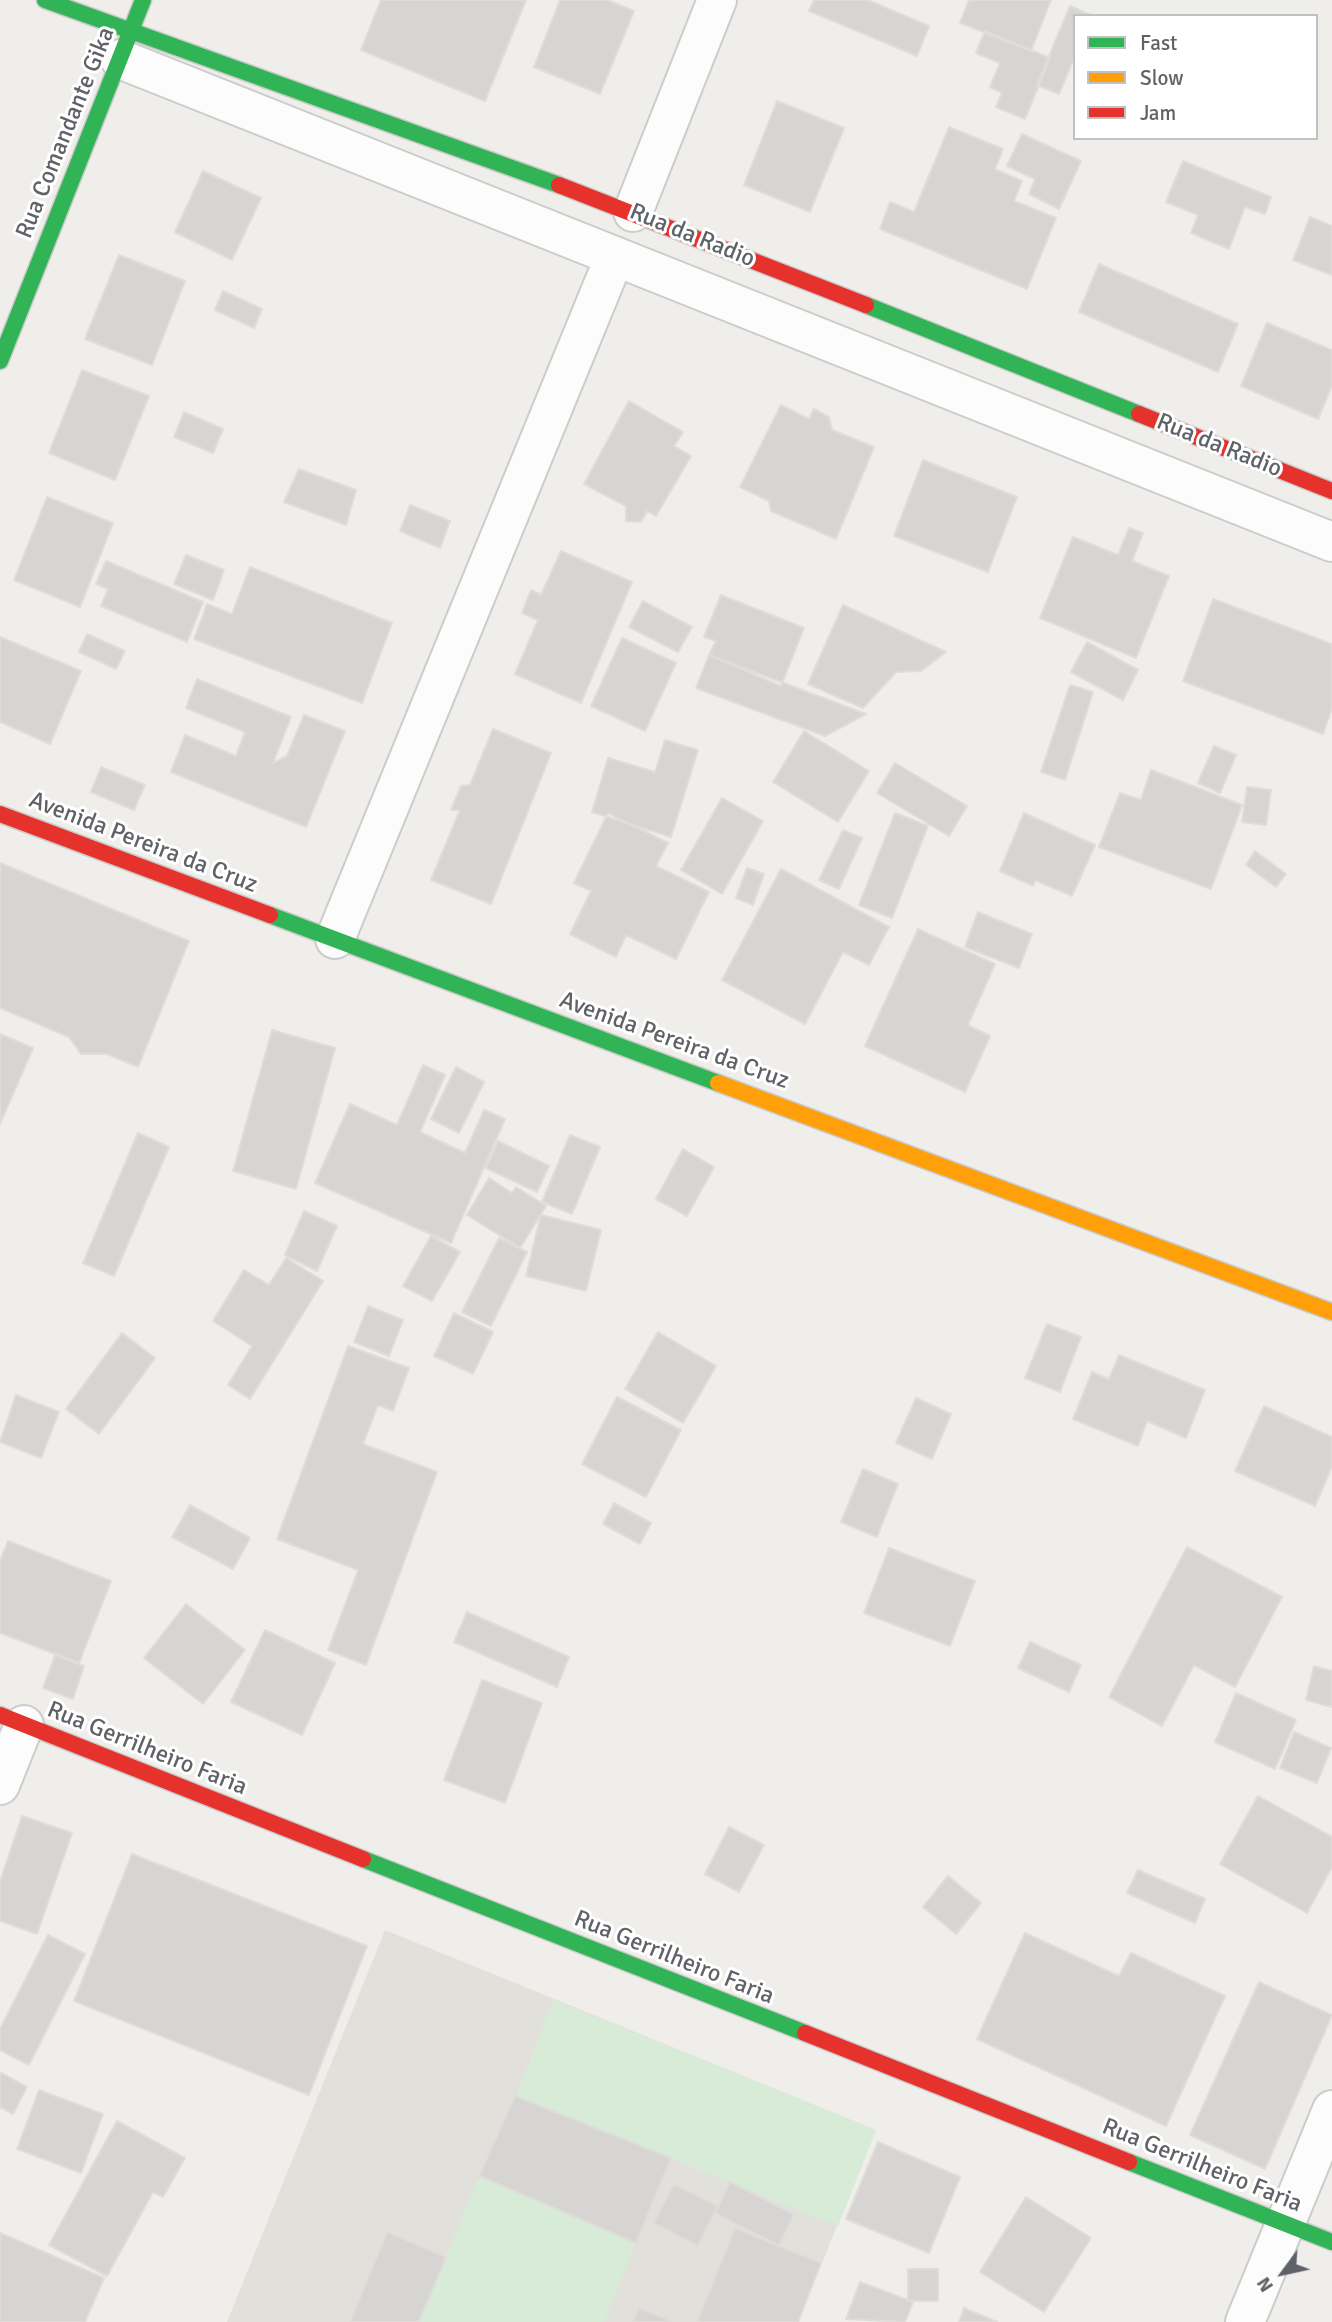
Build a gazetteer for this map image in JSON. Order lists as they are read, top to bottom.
{
  "streets": {
    "street": [
      "Rua Comandante Gika",
      "Rua da Radio",
      "Avenida Pereira da Cruz",
      "Rua Gerrilheiro Faria"
    ]
  },
  "crossings": [
    ["Rua Comandante Gika", "Rua da Radio"]
  ],
  "legend": ["Fast", "Slow", "Jam"],
  "north": "bottom left"
}
